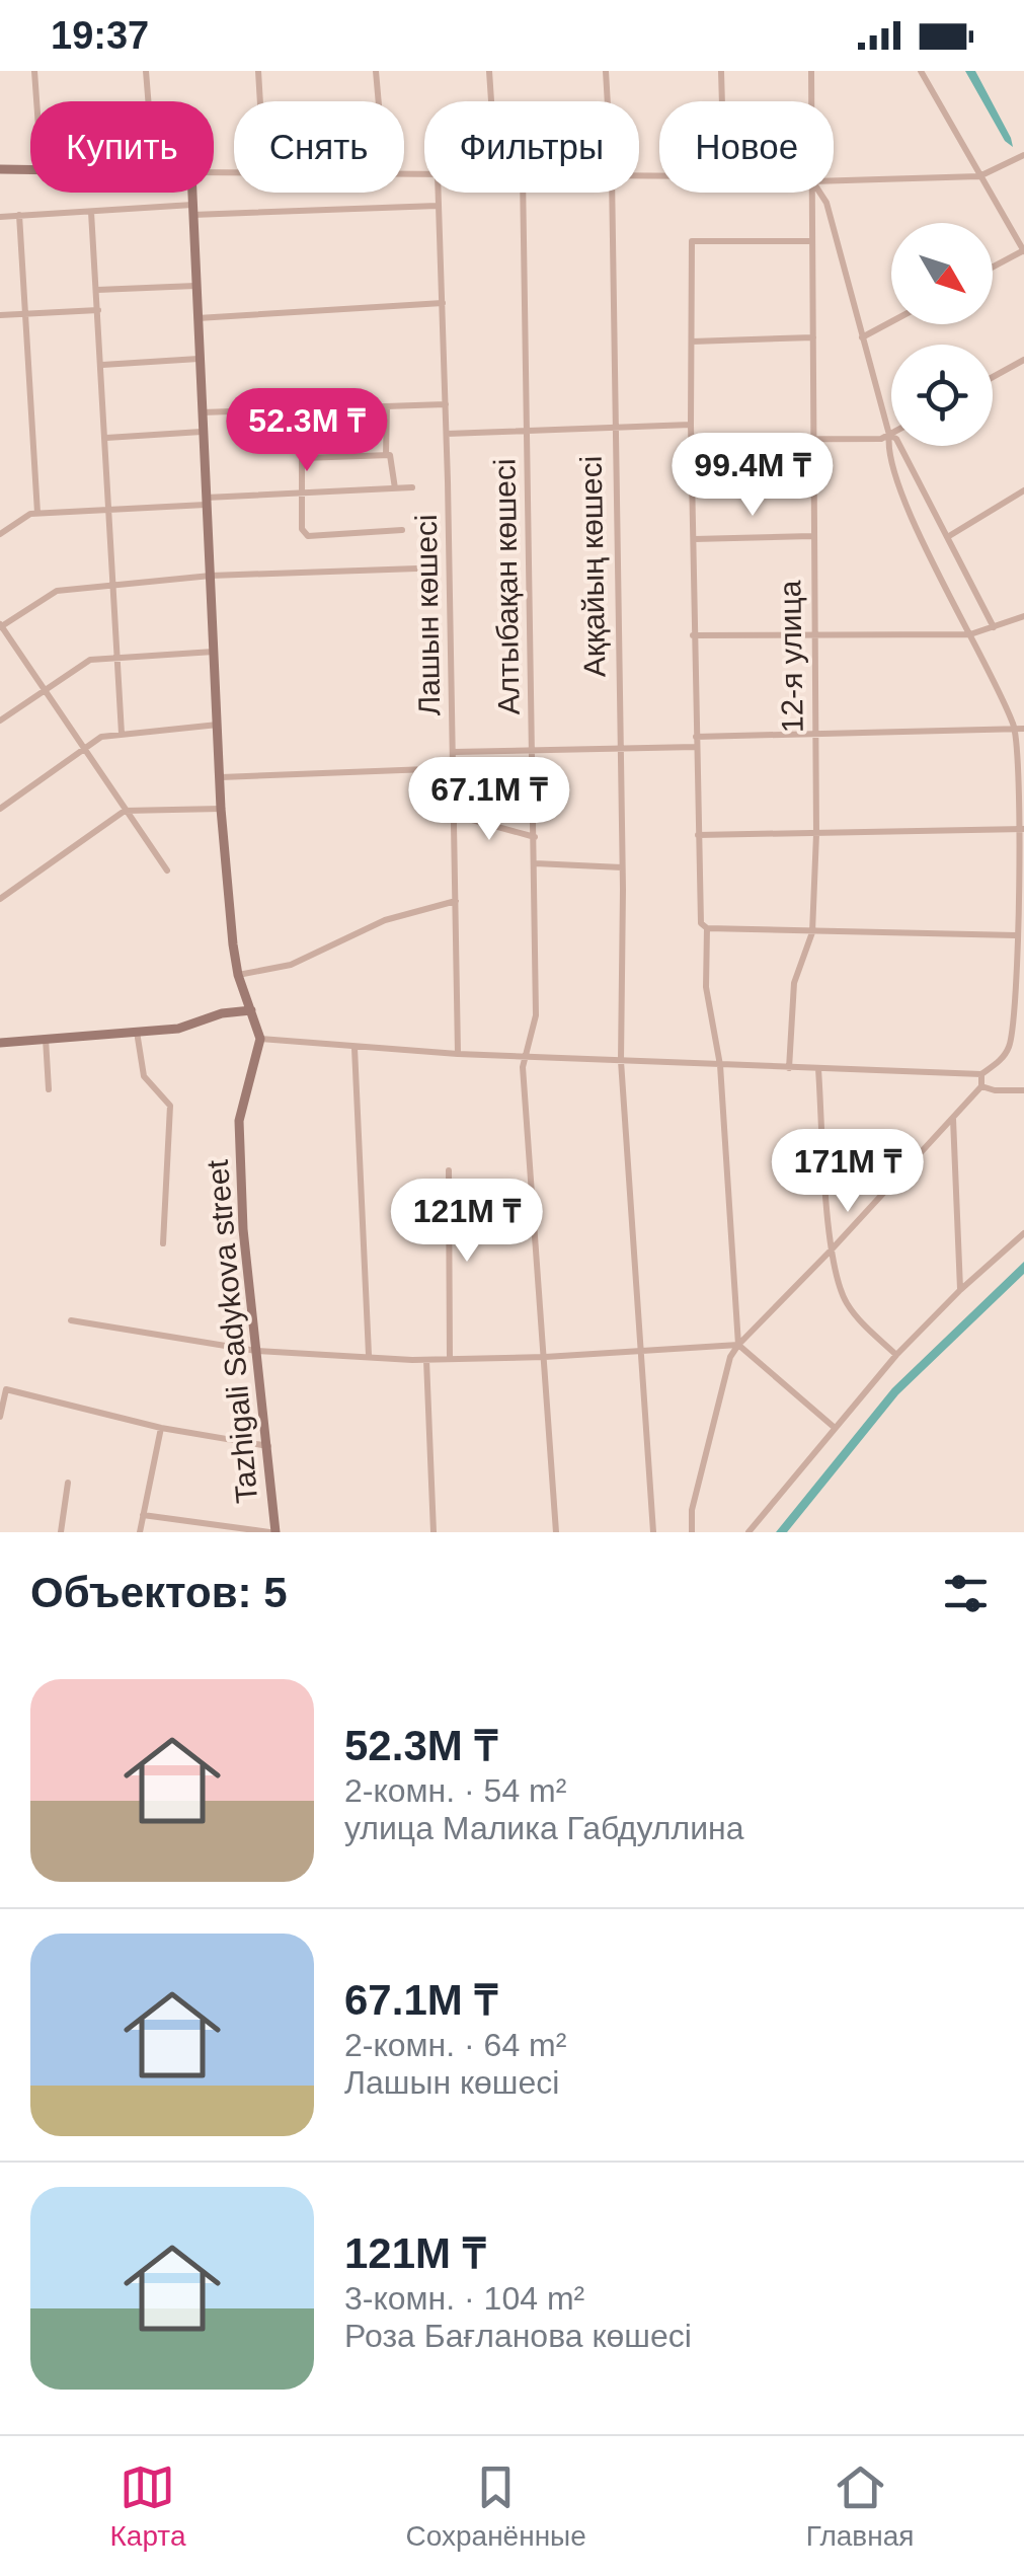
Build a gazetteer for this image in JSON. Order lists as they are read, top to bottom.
{
  "streets": {
    "street": [
      "Аққайың көшесі",
      "Алтыбақан көшесі",
      "Лашын көшесі",
      "12-я улица",
      "Tazhigali Sadykova street"
    ]
  },
  "north": "bottom right",
  "page": {
    "status": "19:37",
    "chip": [
      "Купить",
      "Снять",
      "Фильтры",
      "Новое"
    ],
    "price": [
      "52.3M ₸",
      "99.4M ₸",
      "67.1M ₸",
      "171M ₸",
      "121M ₸"
    ],
    "heading": "Объектов: 5",
    "list": [
      {
        "name": "52.3M ₸",
        "note": "2-комн. · 54 m² · улица Малика Габдуллина"
      },
      {
        "name": "67.1M ₸",
        "note": "2-комн. · 64 m² · Лашын көшесі"
      },
      {
        "name": "121M ₸",
        "note": "3-комн. · 104 m² · Роза Бағланова көшесi"
      }
    ],
    "tabs": ["Карта", "Сохранённые", "Главная"]
  }
}
